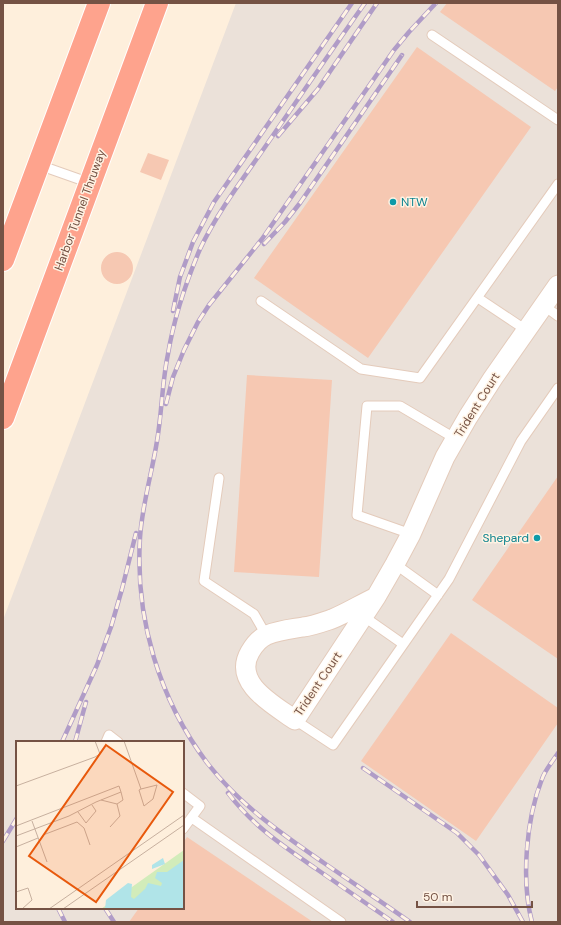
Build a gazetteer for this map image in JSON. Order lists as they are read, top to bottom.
{
  "streets": {
    "highway": ["Harbor Tunnel Thruway"],
    "street": ["Trident Court"]
  },
  "places": ["NTW", "Shepard"],
  "scale_bar": "50 m"
}
